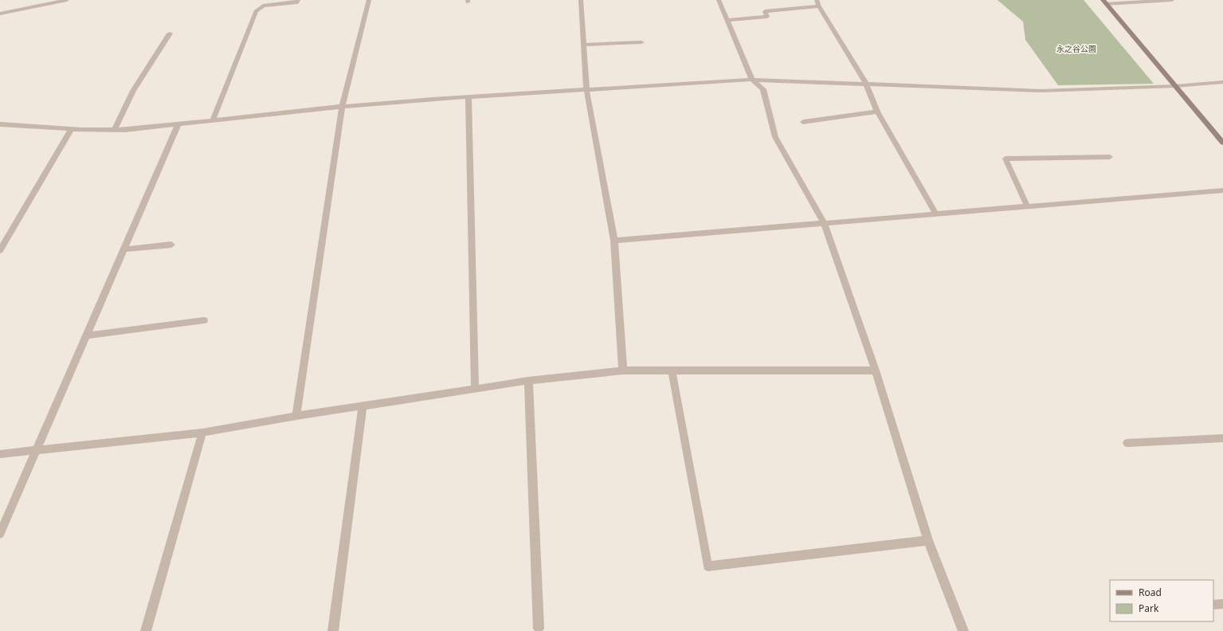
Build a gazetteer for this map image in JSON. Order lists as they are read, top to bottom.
{
  "parks": ["永之谷公園"],
  "legend": ["Road", "Park"]
}
